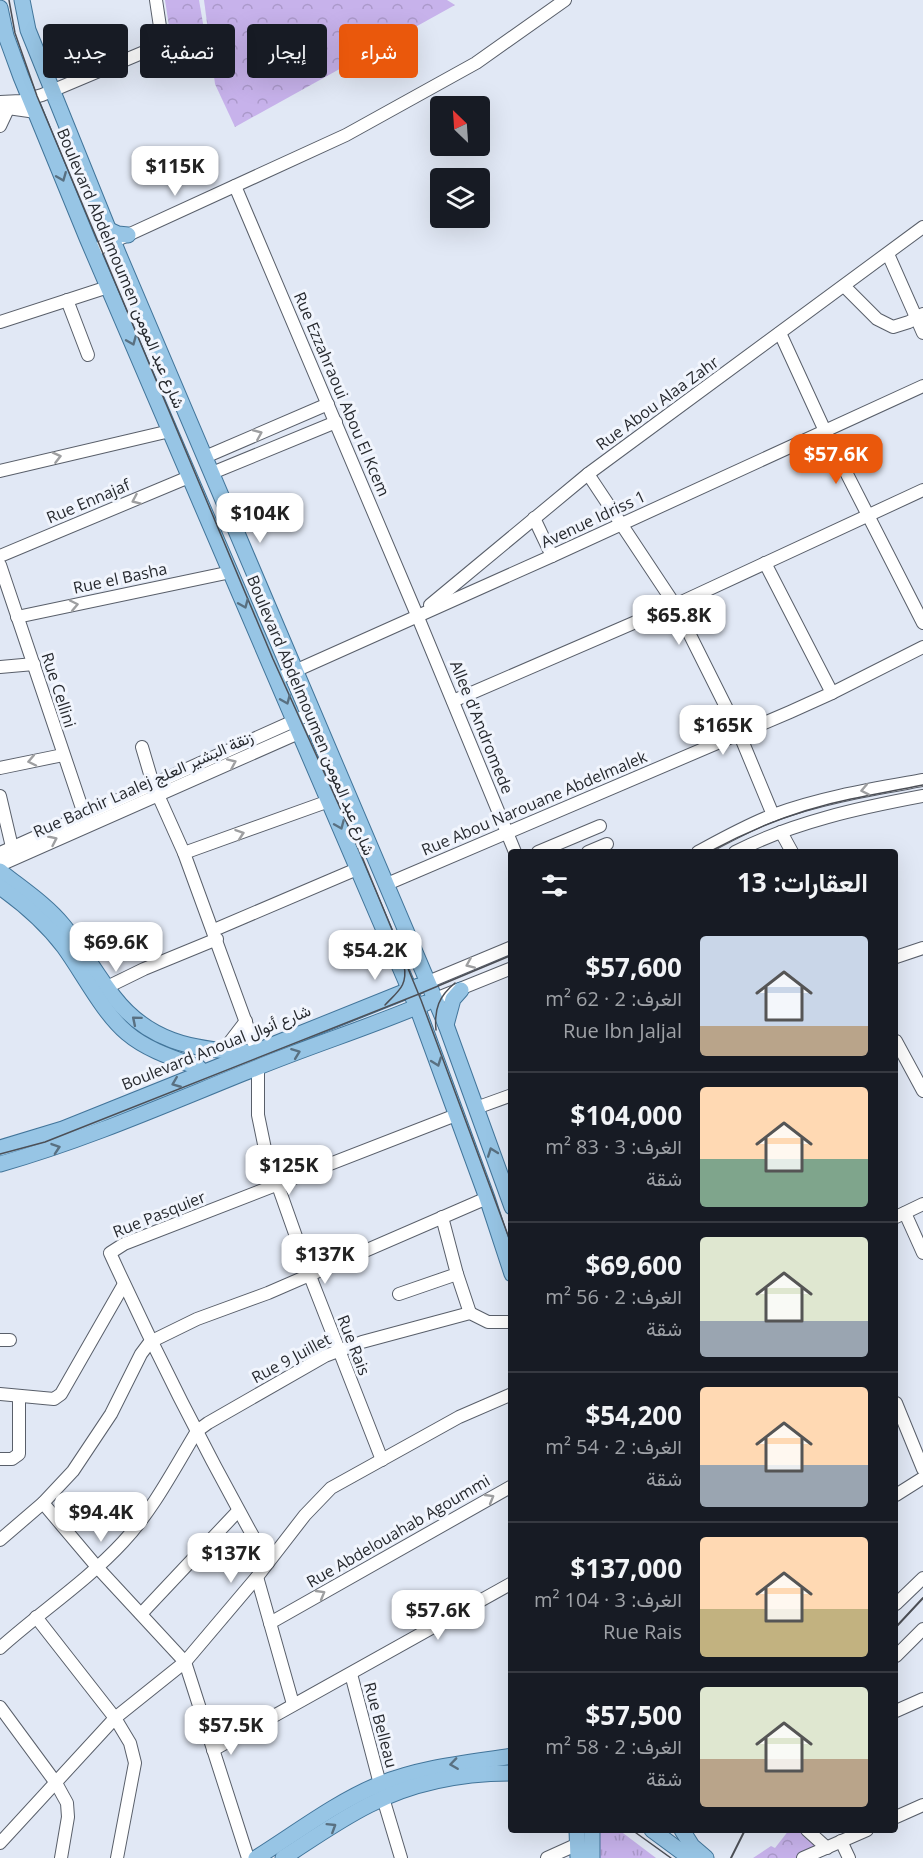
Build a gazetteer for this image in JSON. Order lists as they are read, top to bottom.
{
  "streets": {
    "main road": ["Boulevard Abdelmoumen شارع عبد المومن", "Boulevard Anoual شارع أنوال"],
    "street": [
      "Rue Ezzahraoui Abou El Kcem",
      "Rue Abou Alaa Zahr",
      "Rue Ennajaf",
      "Avenue Idriss 1",
      "Rue el Basha",
      "Rue Cellini",
      "Allee d'Andromede",
      "Rue Bachir Laalej زنقة البشير العلج",
      "Rue Abou Narouane Abdelmalek",
      "Rue Pasquier",
      "Rue Rais",
      "Rue 9 Juillet",
      "Rue Abdelouahab Agoummi",
      "Rue Belleau"
    ]
  },
  "crossings": [
    ["Boulevard Abdelmoumen شارع عبد المومن", "Rue Ennajaf"],
    ["Boulevard Abdelmoumen شارع عبد المومن", "Avenue Idriss 1"],
    ["Boulevard Abdelmoumen شارع عبد المومن", "Rue el Basha"],
    ["Boulevard Abdelmoumen شارع عبد المومن", "Rue Bachir Laalej زنقة البشير العلج"],
    ["Boulevard Abdelmoumen شارع عبد المومن", "Rue Abou Narouane Abdelmalek"],
    ["Boulevard Abdelmoumen شارع عبد المومن", "Boulevard Anoual شارع أنوال"],
    ["Boulevard Abdelmoumen شارع عبد المومن", "Rue Pasquier"],
    ["Rue Ezzahraoui Abou El Kcem", "Rue Abou Alaa Zahr"],
    ["Rue Ezzahraoui Abou El Kcem", "Avenue Idriss 1"],
    ["Rue Ezzahraoui Abou El Kcem", "Allee d'Andromede"],
    ["Rue Abou Alaa Zahr", "Avenue Idriss 1"],
    ["Rue Abou Alaa Zahr", "Allee d'Andromede"],
    ["Avenue Idriss 1", "Allee d'Andromede"],
    ["Rue el Basha", "Rue Cellini"],
    ["Rue Cellini", "Rue Bachir Laalej زنقة البشير العلج"],
    ["Allee d'Andromede", "Rue Abou Narouane Abdelmalek"],
    ["Boulevard Anoual شارع أنوال", "Rue Rais"],
    ["Rue Pasquier", "Rue Rais"],
    ["Rue Rais", "Rue 9 Juillet"]
  ],
  "one_way": ["Rue el Basha"],
  "north": "top left",
  "page": {
    "chip": [
      "شراء",
      "إيجار",
      "تصفية",
      "جديد"
    ],
    "price": [
      "$115K",
      "$57.6K",
      "$104K",
      "$65.8K",
      "$165K",
      "$69.6K",
      "$54.2K",
      "$125K",
      "$137K",
      "$94.4K",
      "$137K",
      "$57.6K",
      "$57.5K"
    ],
    "heading": "العقارات: 13",
    "list": [
      {
        "name": "$57,600",
        "note": "الغرف: 2 · 62 m² · Rue Ibn Jaljal"
      },
      {
        "name": "$104,000",
        "note": "الغرف: 3 · 83 m² · شقة"
      },
      {
        "name": "$69,600",
        "note": "الغرف: 2 · 56 m² · شقة"
      },
      {
        "name": "$54,200",
        "note": "الغرف: 2 · 54 m² · شقة"
      },
      {
        "name": "$137,000",
        "note": "الغرف: 3 · 104 m² · Rue Rais"
      },
      {
        "name": "$57,500",
        "note": "الغرف: 2 · 58 m² · شقة"
      }
    ]
  }
}
